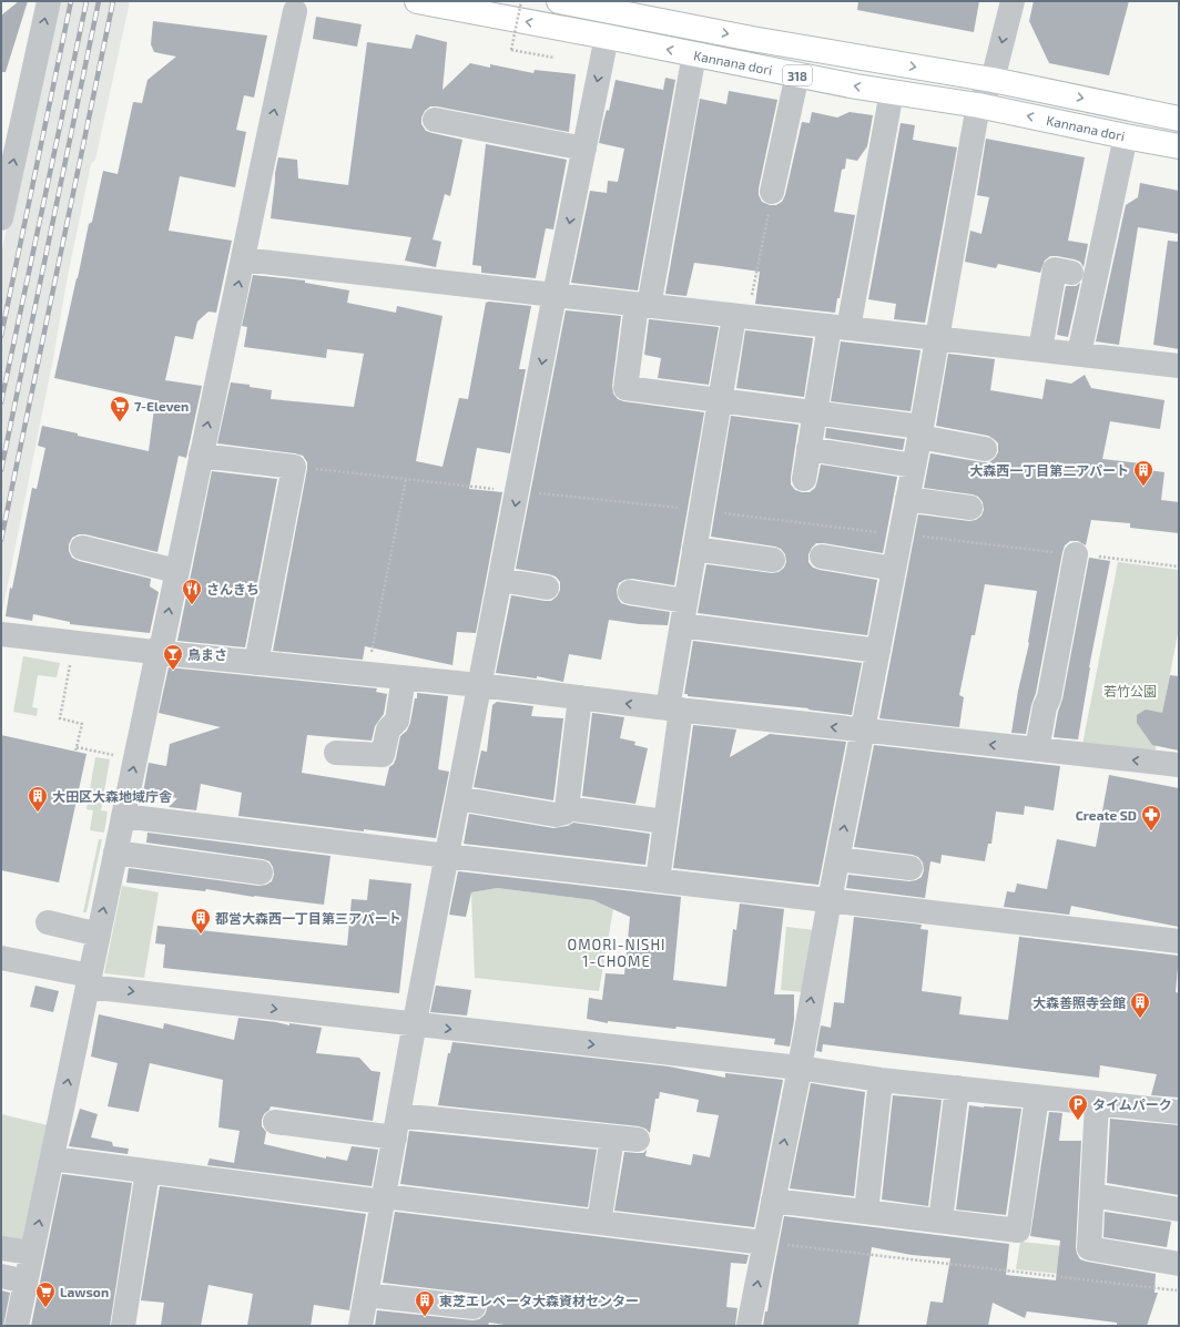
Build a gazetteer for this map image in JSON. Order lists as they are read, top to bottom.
{
  "streets": {
    "main road": ["Kannana dori", "318"]
  },
  "districts": ["OMORI-NISHI 1-CHOME"],
  "parks": ["若竹公園"],
  "places": {
    "supermarket": ["7-Eleven", "Lawson"],
    "building": [
      "大森西一丁目第二アパート",
      "大田区大森地域庁舎",
      "都営大森西一丁目第三アパート",
      "大森善照寺会館",
      "東芝エレベータ大森資材センター"
    ],
    "restaurant": ["さんきち"],
    "bar": ["鳥まさ"],
    "pharmacy": ["Create SD"],
    "parking": ["タイムパーク"]
  }
}
